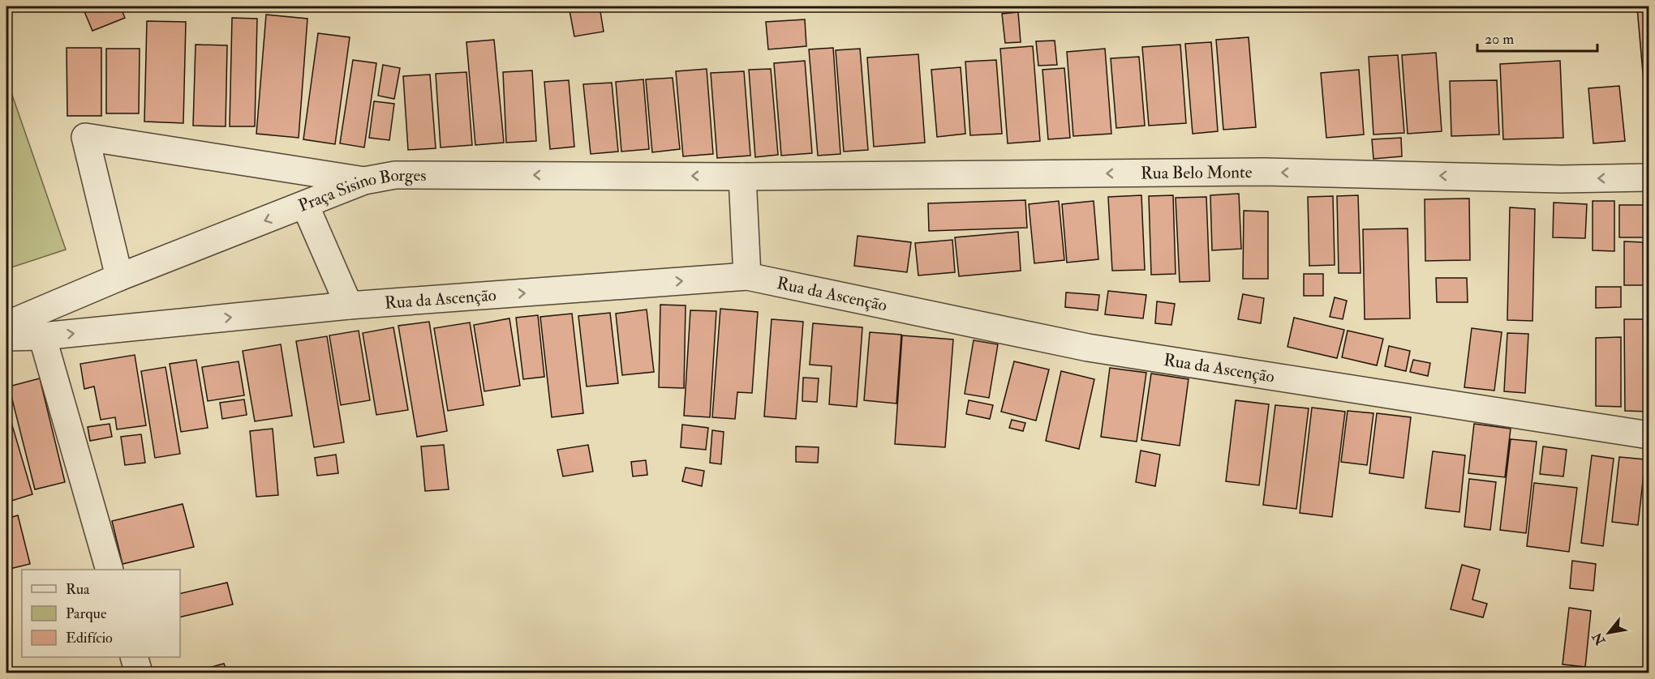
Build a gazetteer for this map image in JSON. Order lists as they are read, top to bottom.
{
  "streets": {
    "street": ["Rua Belo Monte", "Praça Sisino Borges", "Rua da Ascenção"]
  },
  "crossings": [
    ["Rua Belo Monte", "Praça Sisino Borges"]
  ],
  "one_way": ["Rua Belo Monte", "Praça Sisino Borges", "Rua da Ascenção"],
  "legend": ["Rua", "Parque", "Edifício"],
  "scale_bar": "20 m",
  "north": "bottom left"
}
